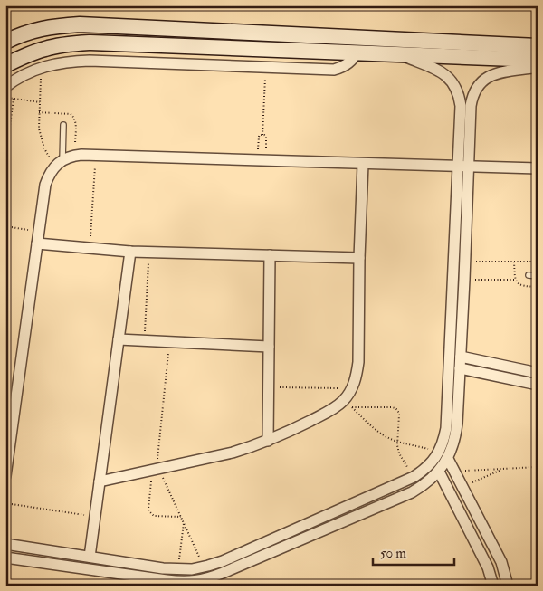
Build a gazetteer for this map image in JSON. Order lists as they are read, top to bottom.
{
  "scale_bar": "50 m"
}
